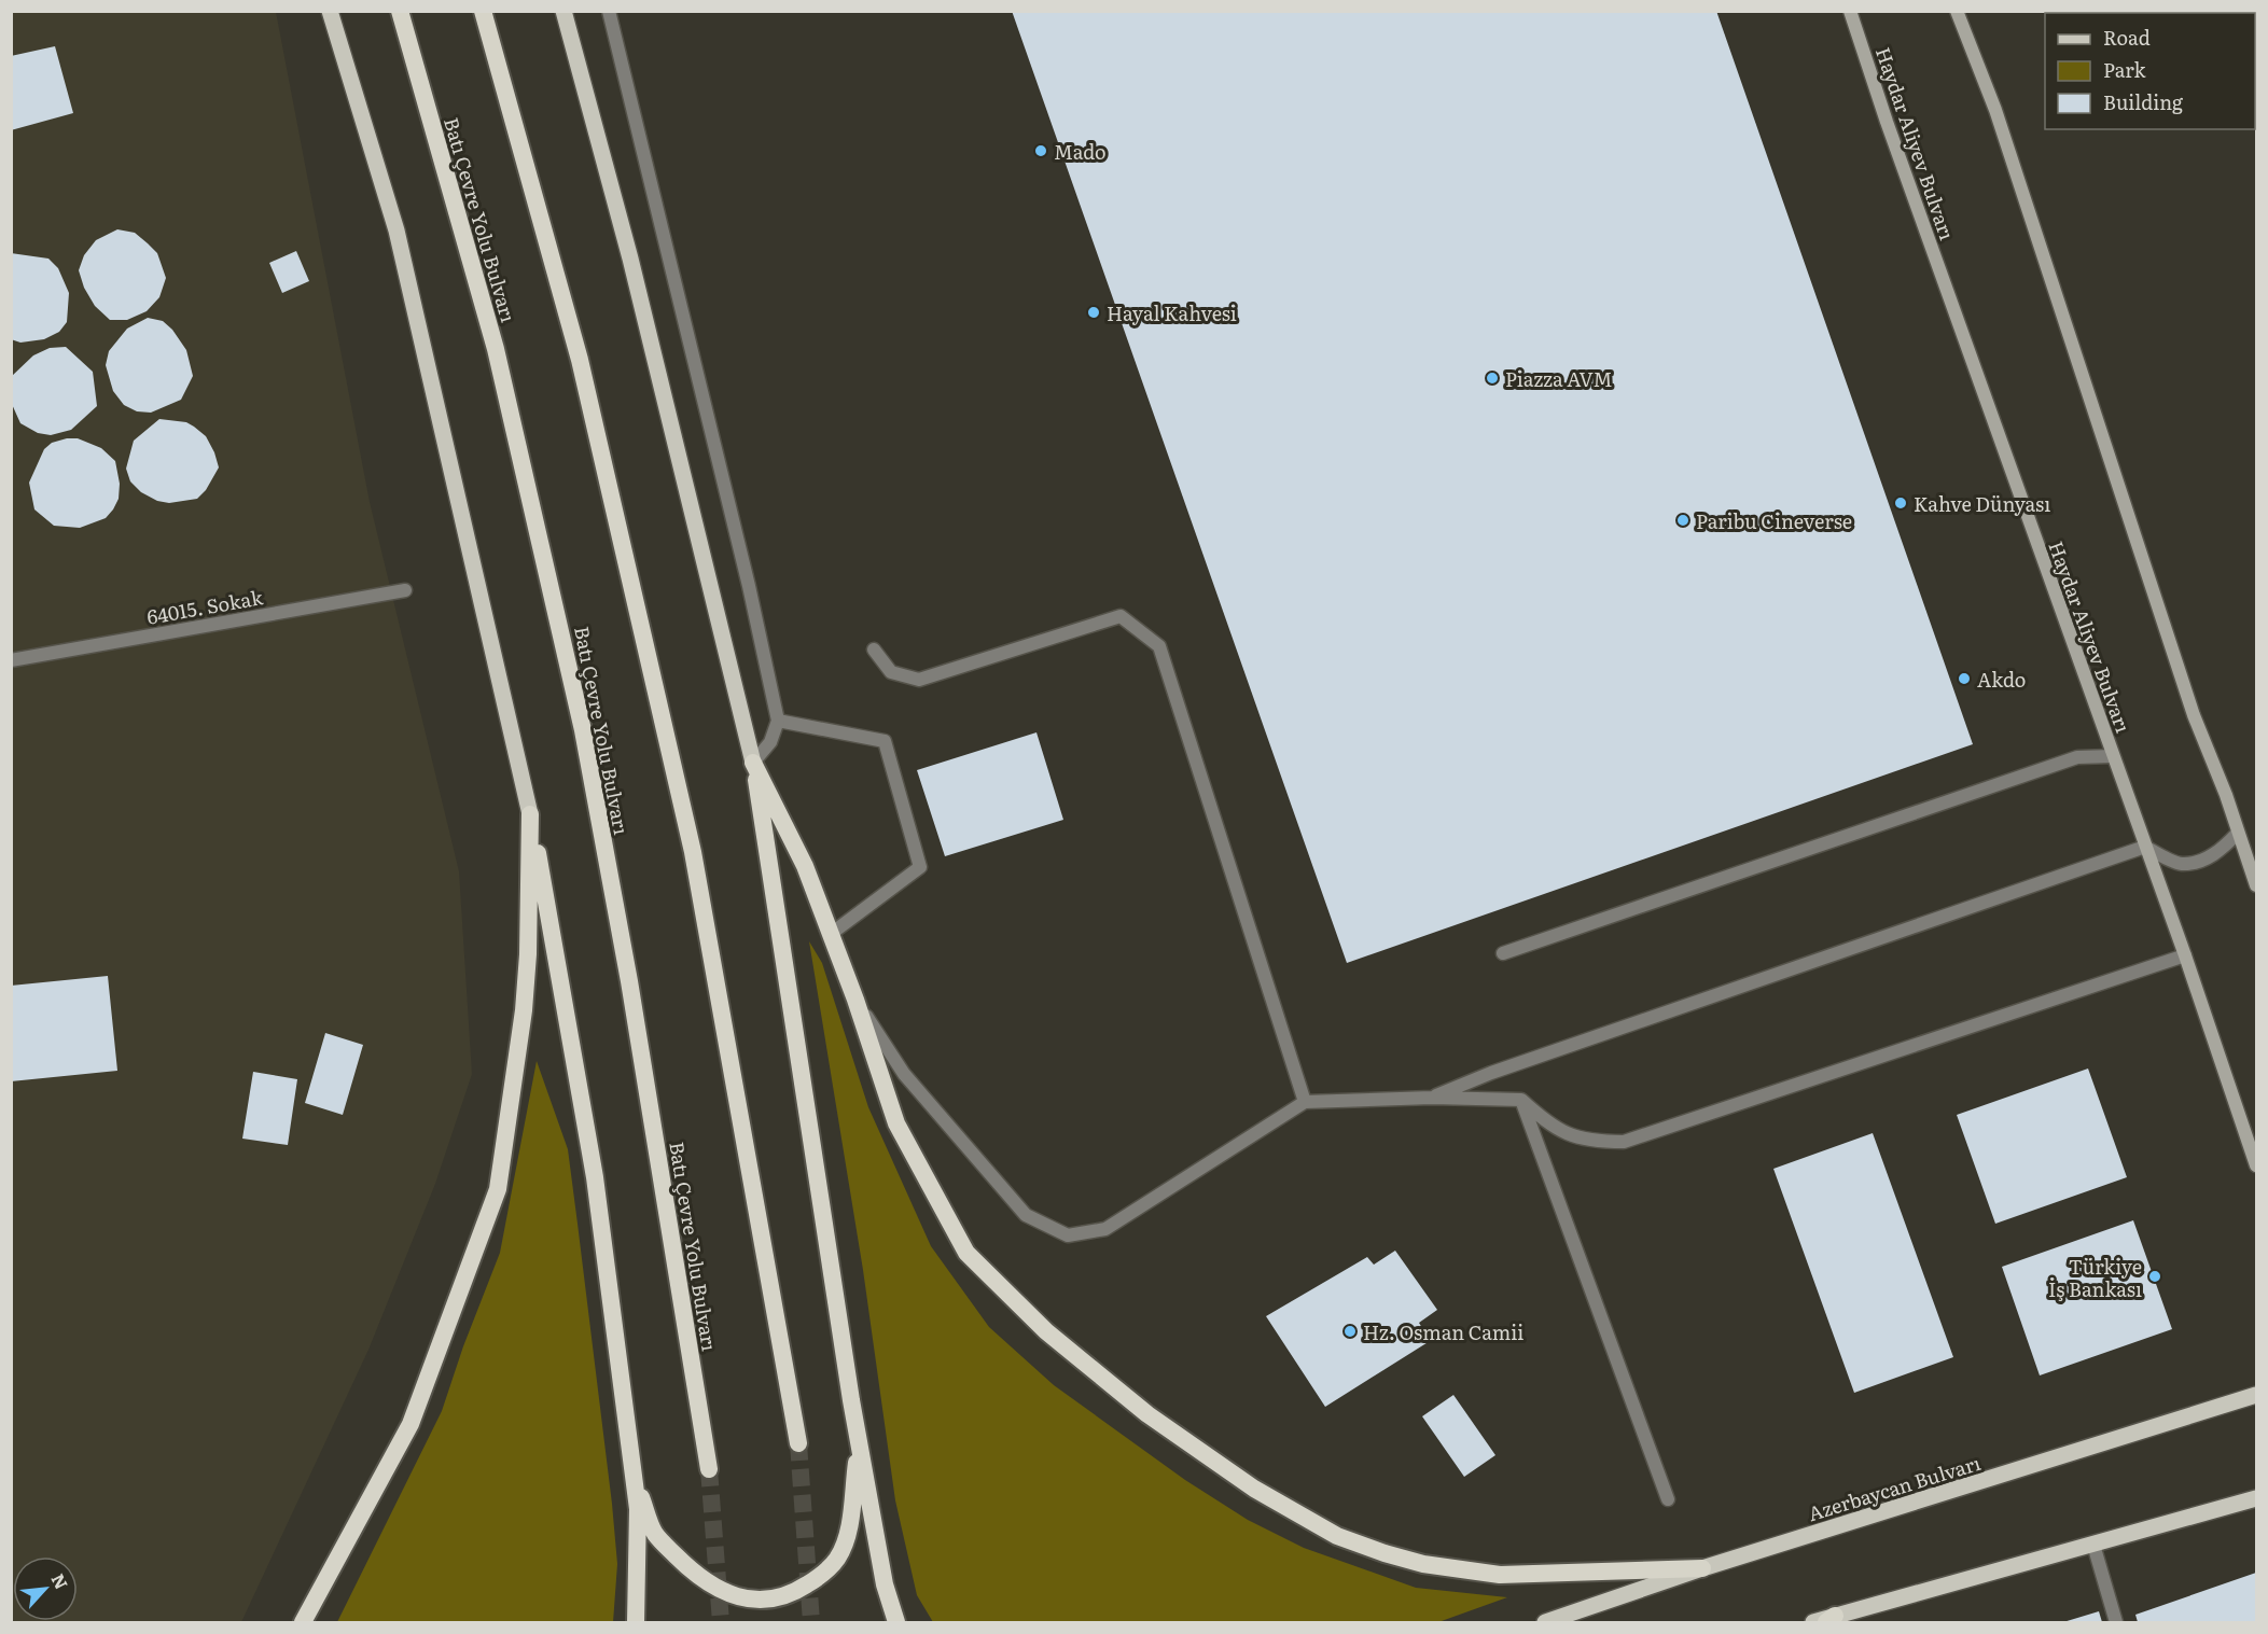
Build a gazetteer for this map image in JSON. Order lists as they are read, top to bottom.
{
  "streets": {
    "highway": ["Batı Çevre Yolu Bulvarı"],
    "main road": ["Haydar Aliyev Bulvarı", "Azerbaycan Bulvarı"],
    "street": ["64015. Sokak"]
  },
  "places": [
    "Mado",
    "Hayal Kahvesi",
    "Piazza AVM",
    "Kahve Dünyası",
    "Paribu Cineverse",
    "Akdo",
    "Türkiye İş Bankası",
    "Hz. Osman Camii"
  ],
  "legend": ["Road", "Park", "Building"],
  "north": "top right"
}
